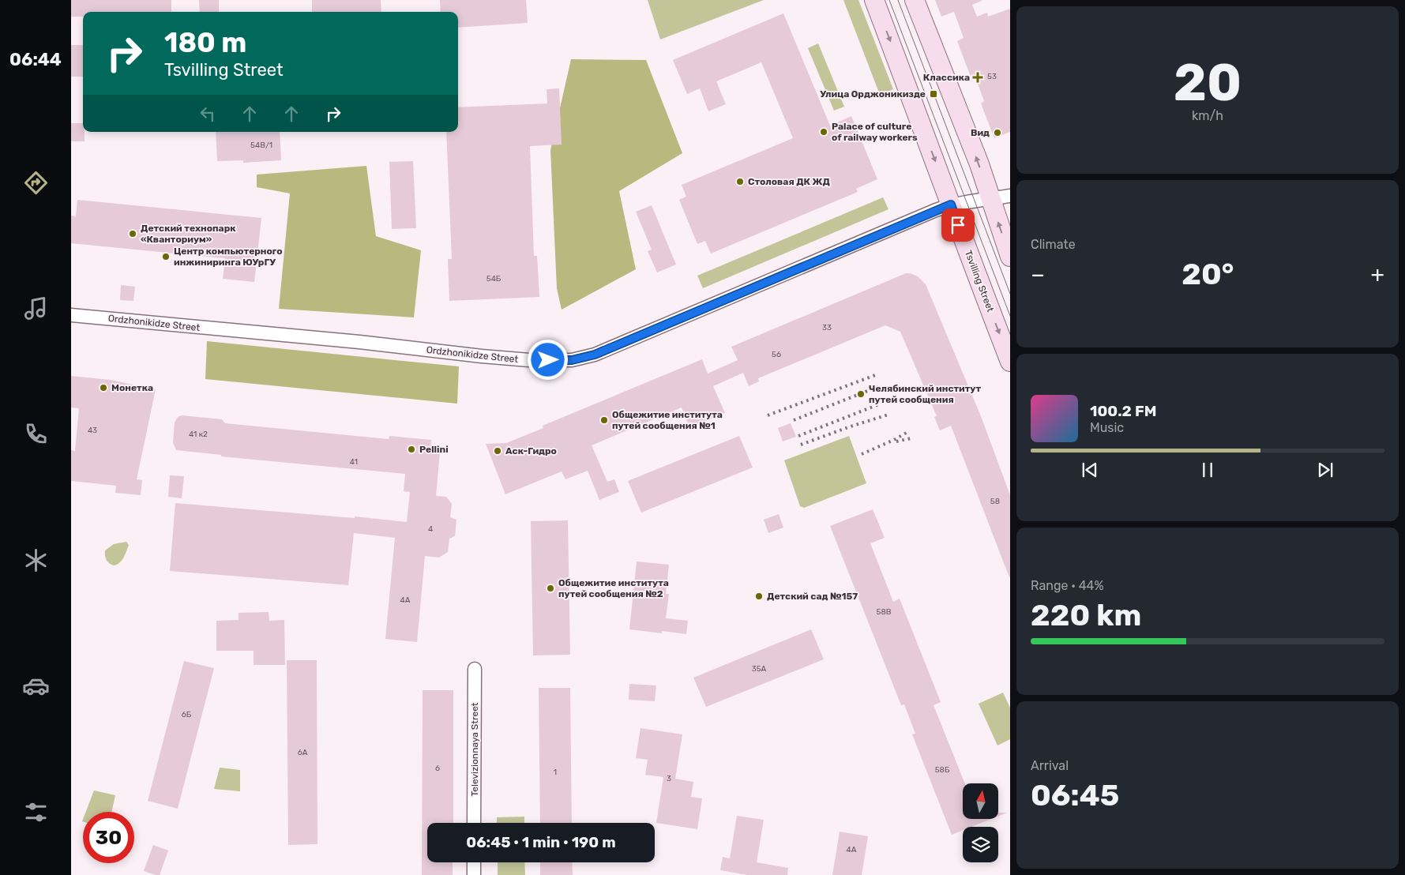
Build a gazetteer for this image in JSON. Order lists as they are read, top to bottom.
{
  "streets": {
    "main road": ["Tsvilling Street"],
    "street": ["Ordzhonikidze Street", "Televizionnaya Street"]
  },
  "crossings": [
    ["Tsvilling Street", "Ordzhonikidze Street"]
  ],
  "places": {
    "health": ["Классика"],
    "transit": ["Улица Орджоникизде"],
    "other": [
      "Palace of culture of railway workers",
      "Вид",
      "Столовая ДК ЖД",
      "Детский технопарк «Кванториум»",
      "Центр компьютерного инжиниринга ЮУрГУ",
      "Монетка",
      "Челябинский институт путей сообщения",
      "Общежитие института путей сообщения №1",
      "Pellini",
      "Аск-Гидро",
      "Общежитие института путей сообщения №2",
      "Детский сад №157"
    ]
  },
  "house_numbers": [
    "53",
    "54В/1",
    "54Б",
    "33",
    "56",
    "43",
    "41 к2",
    "41",
    "58",
    "4",
    "4А",
    "58В",
    "35А",
    "6Б",
    "6А",
    "6",
    "58Б",
    "1",
    "3",
    "4А"
  ],
  "north": "top",
  "page": {
    "tabs": "06:44",
    "tile": [
      ["20", "km/h"],
      "Climate",
      ["Range · 44%", "220 km"],
      ["Arrival", "06:45"]
    ],
    "turn": ["180 m", "Tsvilling Street"],
    "heat": ["−", "20°", "+"],
    "song": ["100.2 FM", "Music"],
    "limit": "30",
    "trip": "06:45 · 1 min · 190 m"
  }
}
